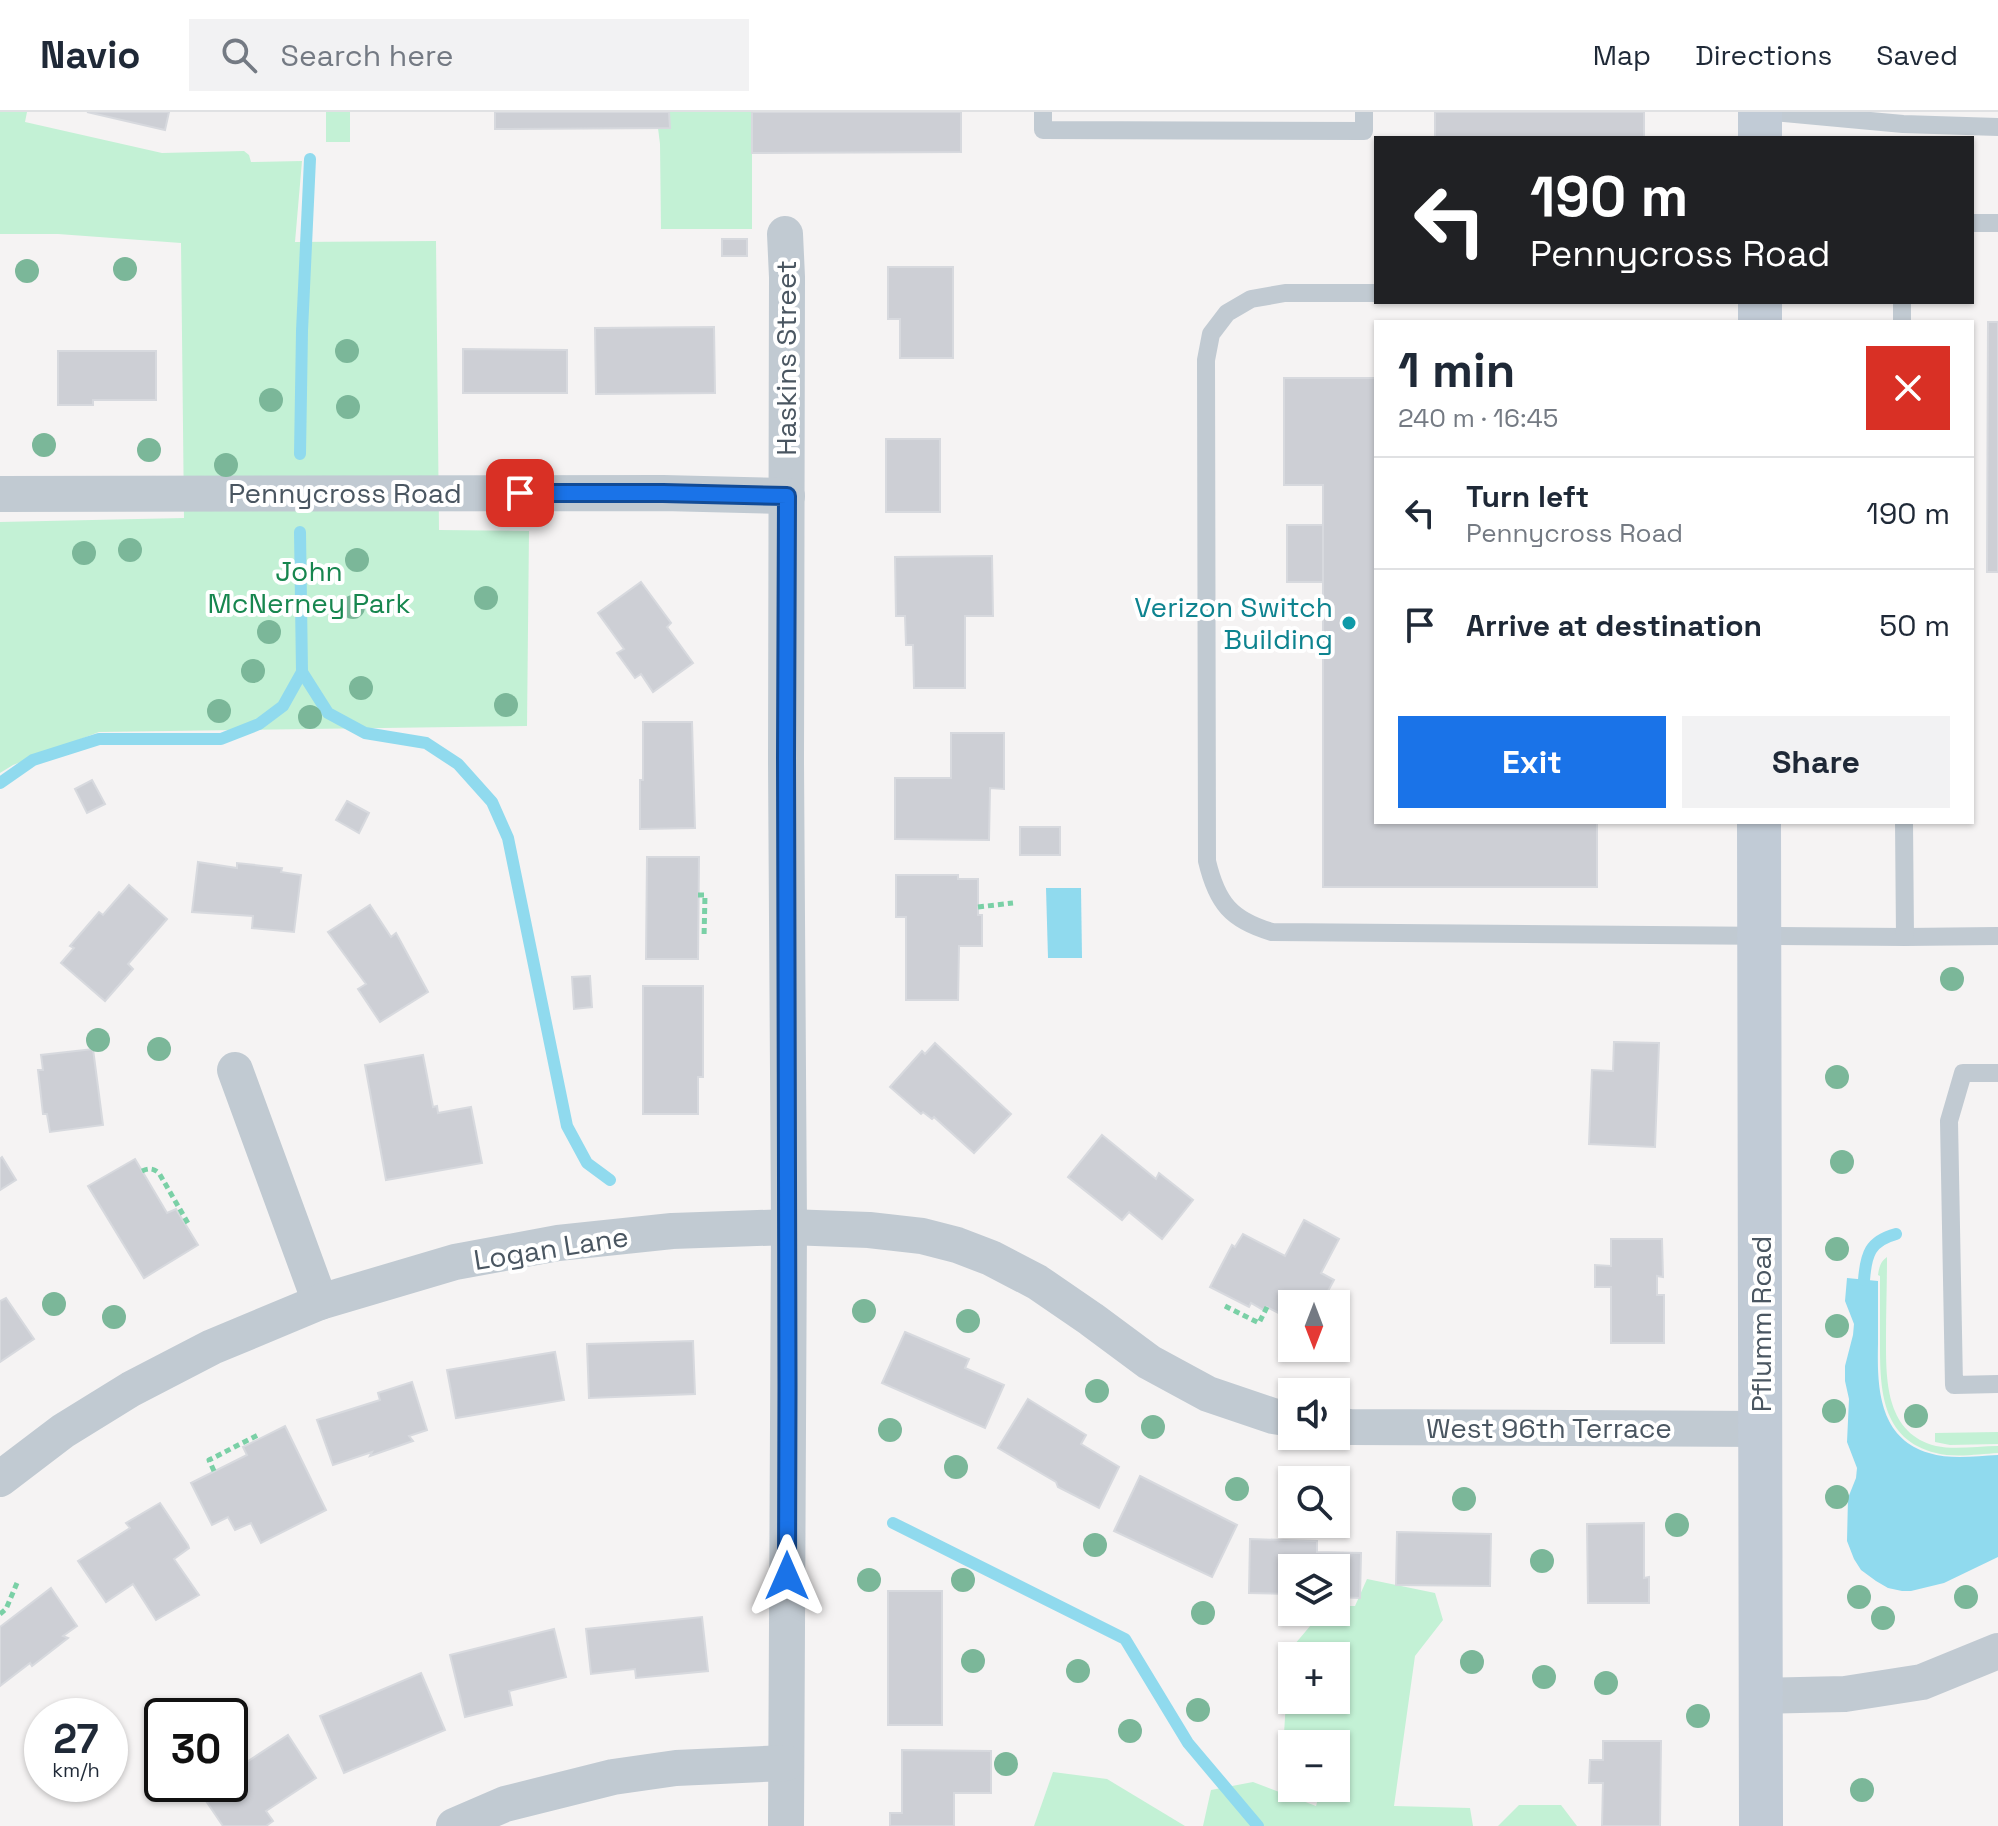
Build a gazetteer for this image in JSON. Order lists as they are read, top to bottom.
{
  "streets": {
    "main road": ["Pflumm Road"],
    "street": [
      "Haskins Street",
      "Pennycross Road",
      "Logan Lane",
      "West 96th Terrace"
    ]
  },
  "crossings": [
    ["Haskins Street", "Pennycross Road"],
    ["Haskins Street", "Logan Lane"],
    ["Pflumm Road", "West 96th Terrace"]
  ],
  "parks": ["John McNerney Park"],
  "places": ["Verizon Switch Building"],
  "north": "bottom",
  "page": {
    "header": "Navio",
    "search": "Search here",
    "nav": ["Map", "Directions", "Saved"],
    "turn": ["190 m", "Pennycross Road"],
    "heading": ["1 min", "240 m · 16:45"],
    "list": [
      {
        "name": "Turn left",
        "note": "Pennycross Road",
        "value": "190 m"
      },
      {
        "name": "Arrive at destination",
        "value": "50 m"
      }
    ],
    "buttons": ["Exit", "Share"],
    "map_buttons": ["+", "−"],
    "speed": "27 km/h",
    "limit": "30"
  }
}
